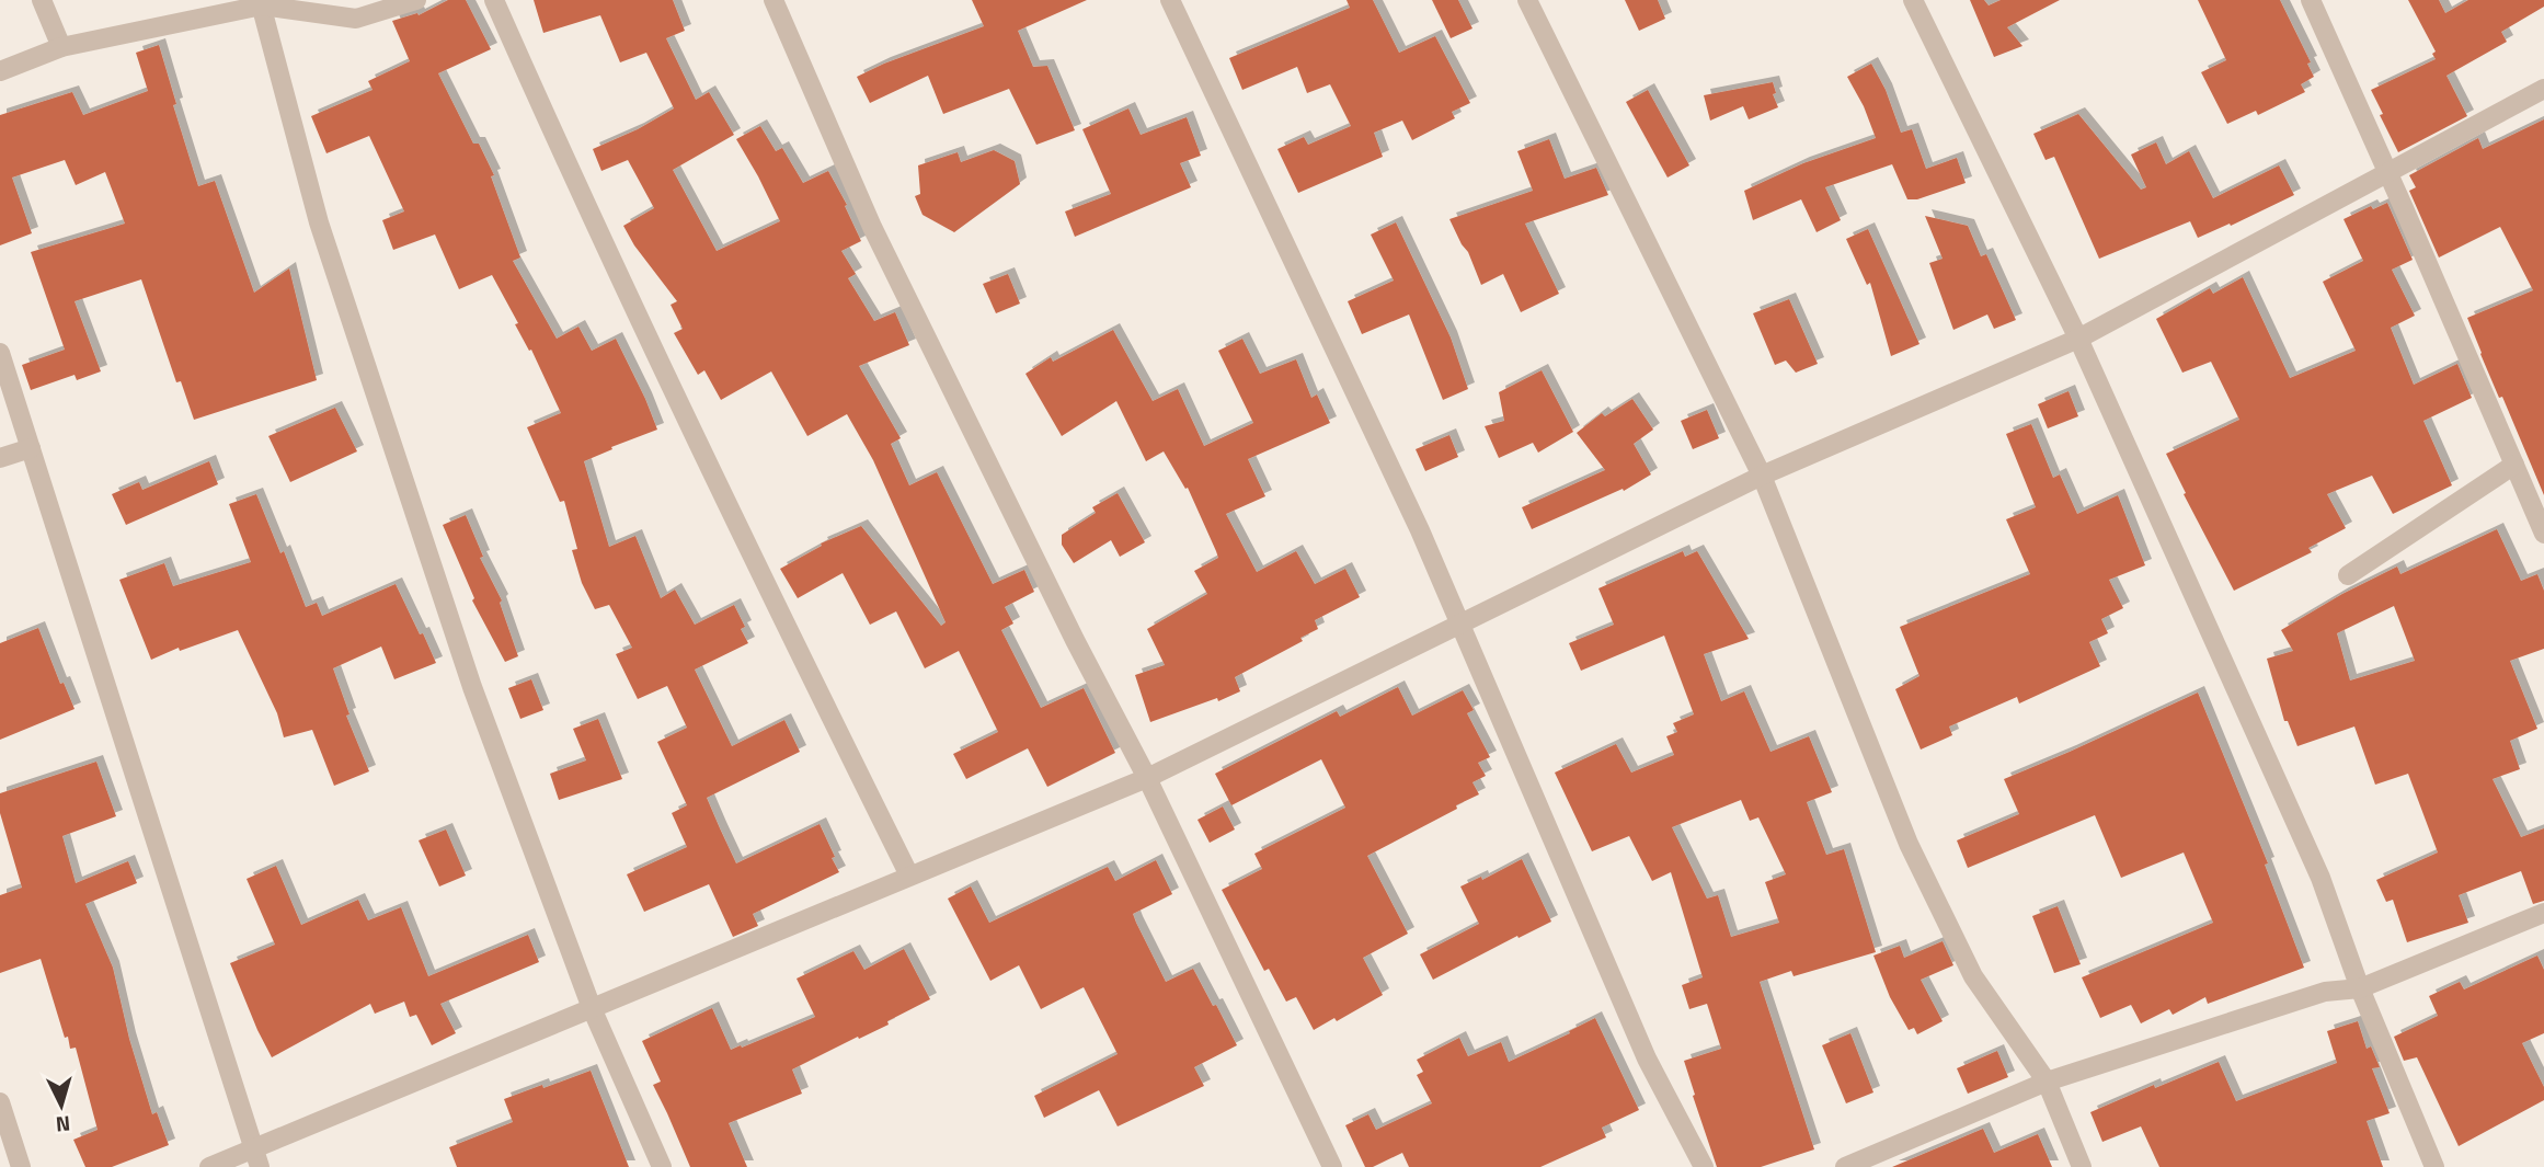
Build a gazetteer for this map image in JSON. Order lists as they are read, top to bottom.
{
  "north": "bottom"
}
